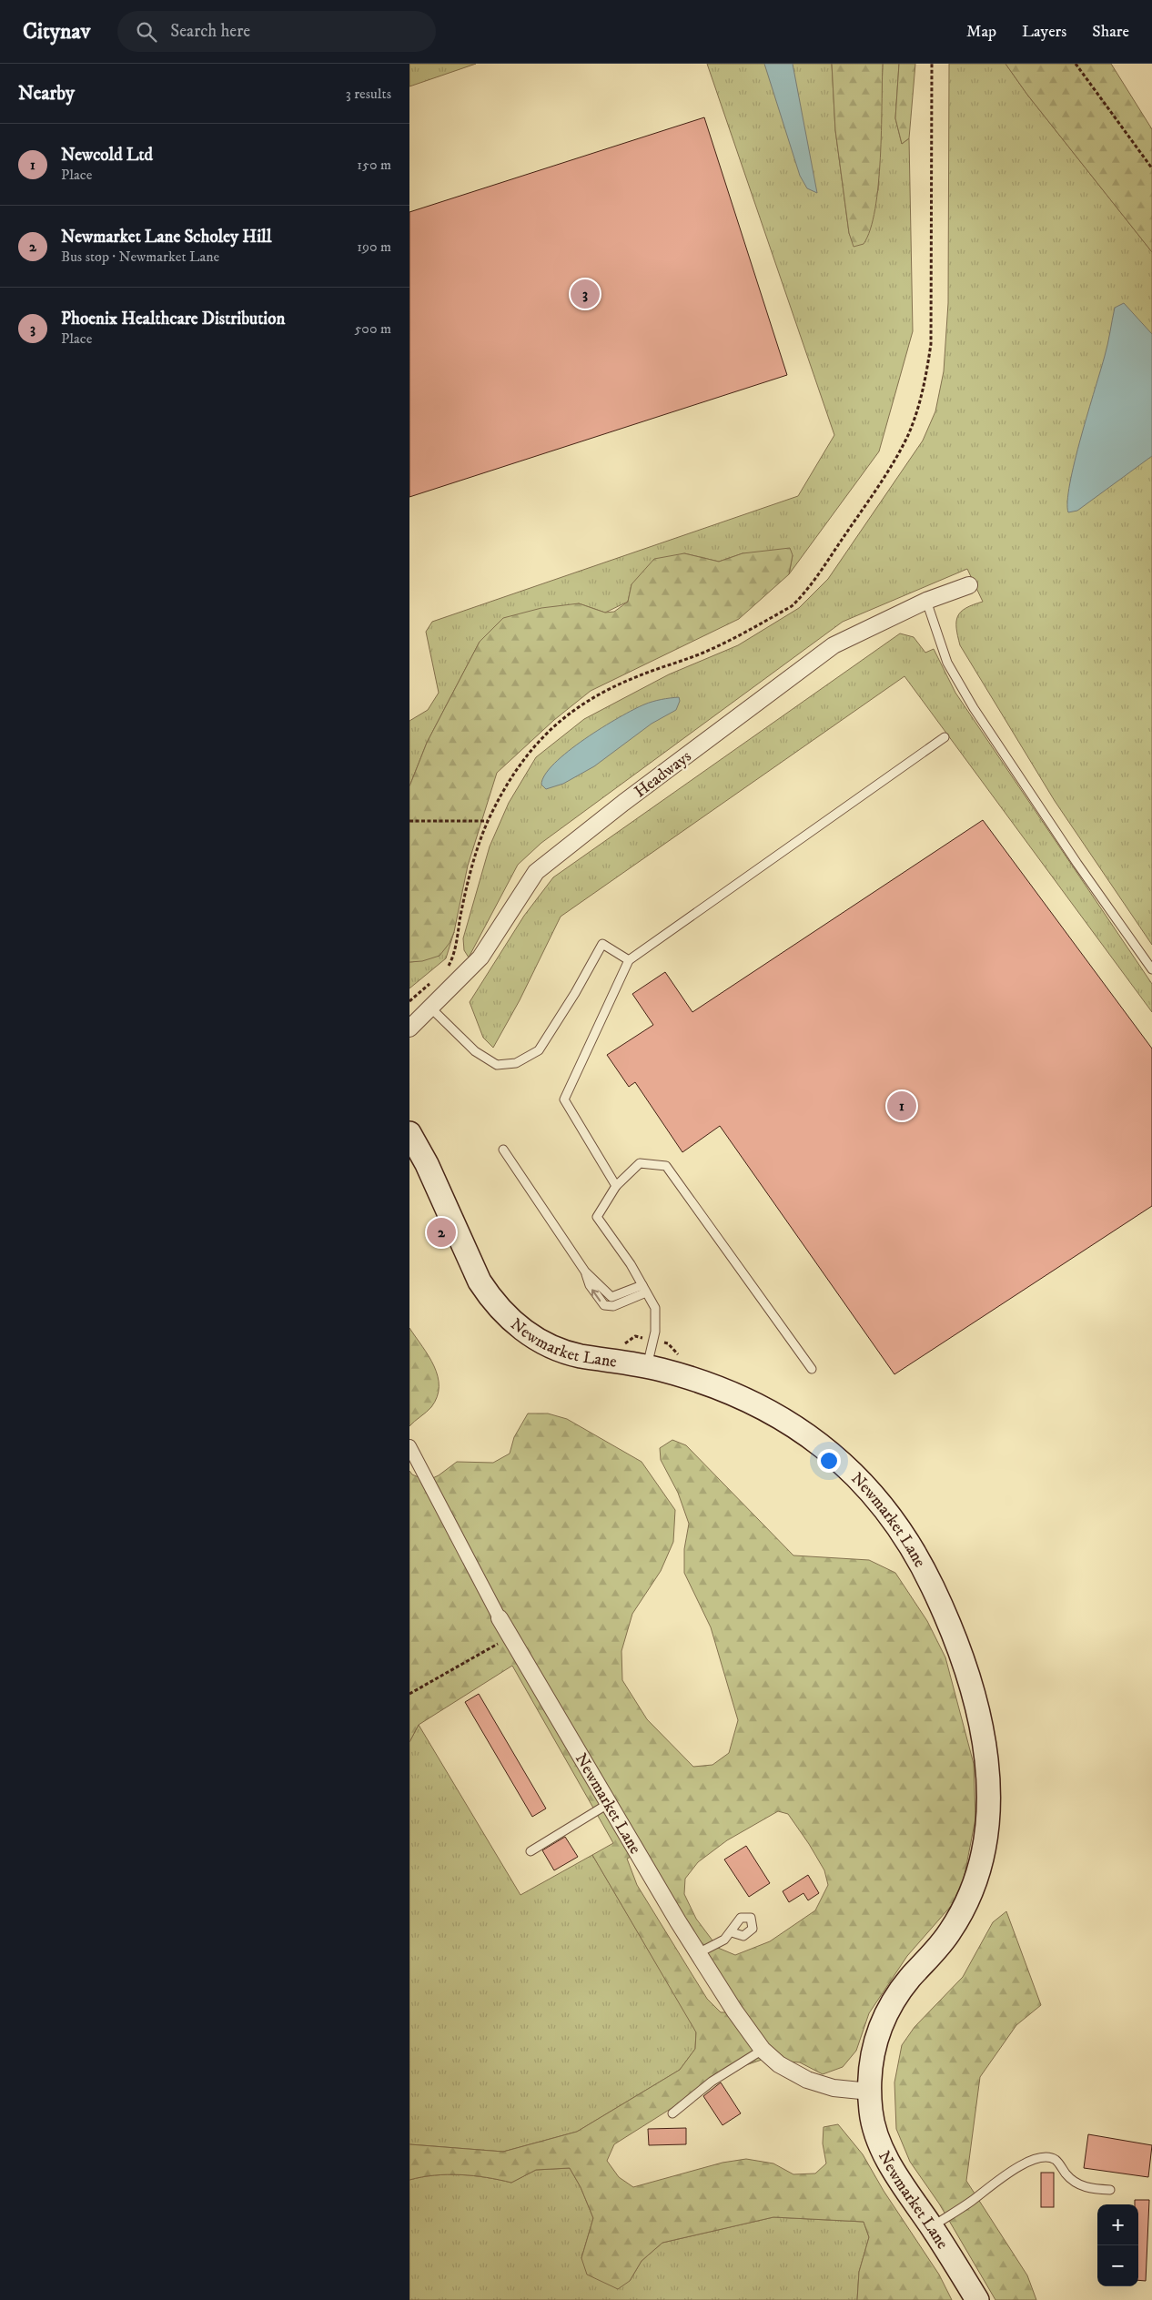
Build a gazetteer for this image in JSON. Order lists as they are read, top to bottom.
{
  "streets": {
    "main road": ["Newmarket Lane"],
    "street": ["Headways"]
  },
  "page": {
    "header": "Citynav",
    "search": "Search here",
    "nav": ["Map", "Layers", "Share"],
    "heading": ["Nearby", "3 results"],
    "list": [
      {
        "mark": "1",
        "name": "Newcold Ltd",
        "note": "Place",
        "value": "150 m"
      },
      {
        "mark": "2",
        "name": "Newmarket Lane Scholey Hill",
        "note": "Bus stop · Newmarket Lane",
        "value": "190 m"
      },
      {
        "mark": "3",
        "name": "Phoenix Healthcare Distribution",
        "note": "Place",
        "value": "500 m"
      }
    ],
    "pins": ["3", "1", "2"],
    "map_buttons": ["+", "−"]
  }
}
